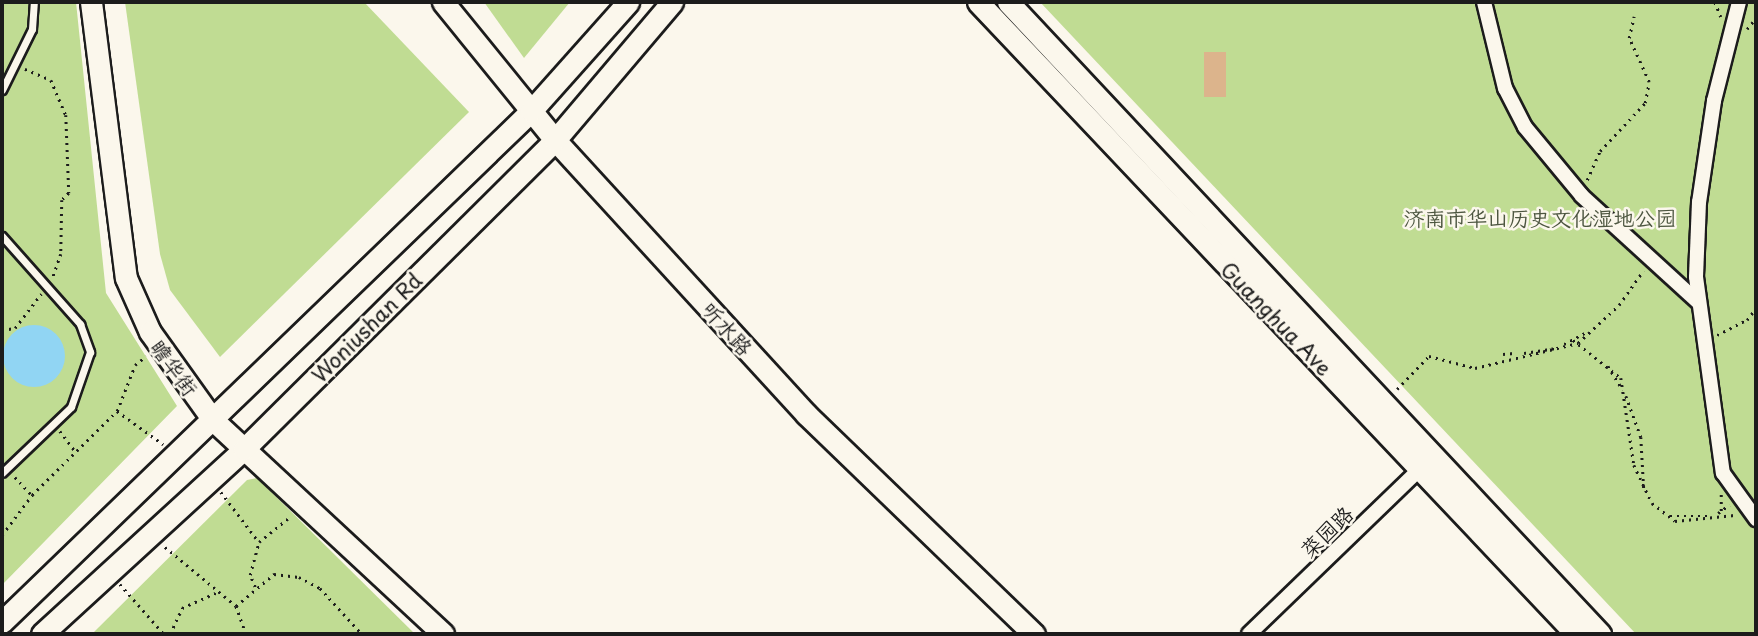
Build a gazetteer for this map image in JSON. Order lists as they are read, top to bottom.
{
  "streets": {
    "main road": [
      "Guanghua Ave",
      "Woniushan Rd",
      "听水路",
      "瞻华街"
    ],
    "street": ["菜园路"]
  },
  "crossings": [
    ["Guanghua Ave", "菜园路"],
    ["Woniushan Rd", "听水路"],
    ["Woniushan Rd", "瞻华街"]
  ],
  "parks": ["济南市华山历史文化湿地公园"]
}
